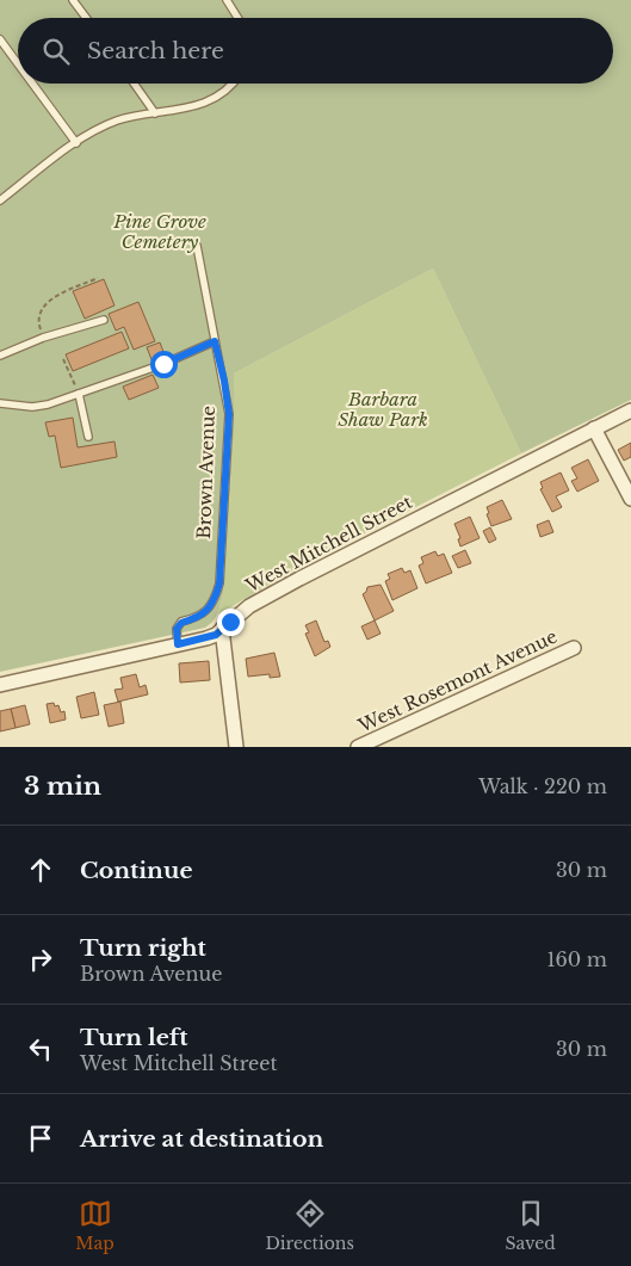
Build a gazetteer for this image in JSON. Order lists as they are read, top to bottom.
{
  "streets": {
    "street": ["West Mitchell Street", "West Rosemont Avenue"],
    "lane": ["Brown Avenue"]
  },
  "crossings": [
    ["Brown Avenue", "West Mitchell Street"]
  ],
  "parks": ["Pine Grove Cemetery", "Barbara Shaw Park"],
  "page": {
    "search": "Search here",
    "heading": ["3 min", "Walk · 220 m"],
    "list": [
      ["Continue", "30 m"],
      ["Turn right", "Brown Avenue", "160 m"],
      ["Turn left", "West Mitchell Street", "30 m"],
      "Arrive at destination"
    ],
    "nav": ["Map", "Directions", "Saved"]
  }
}
